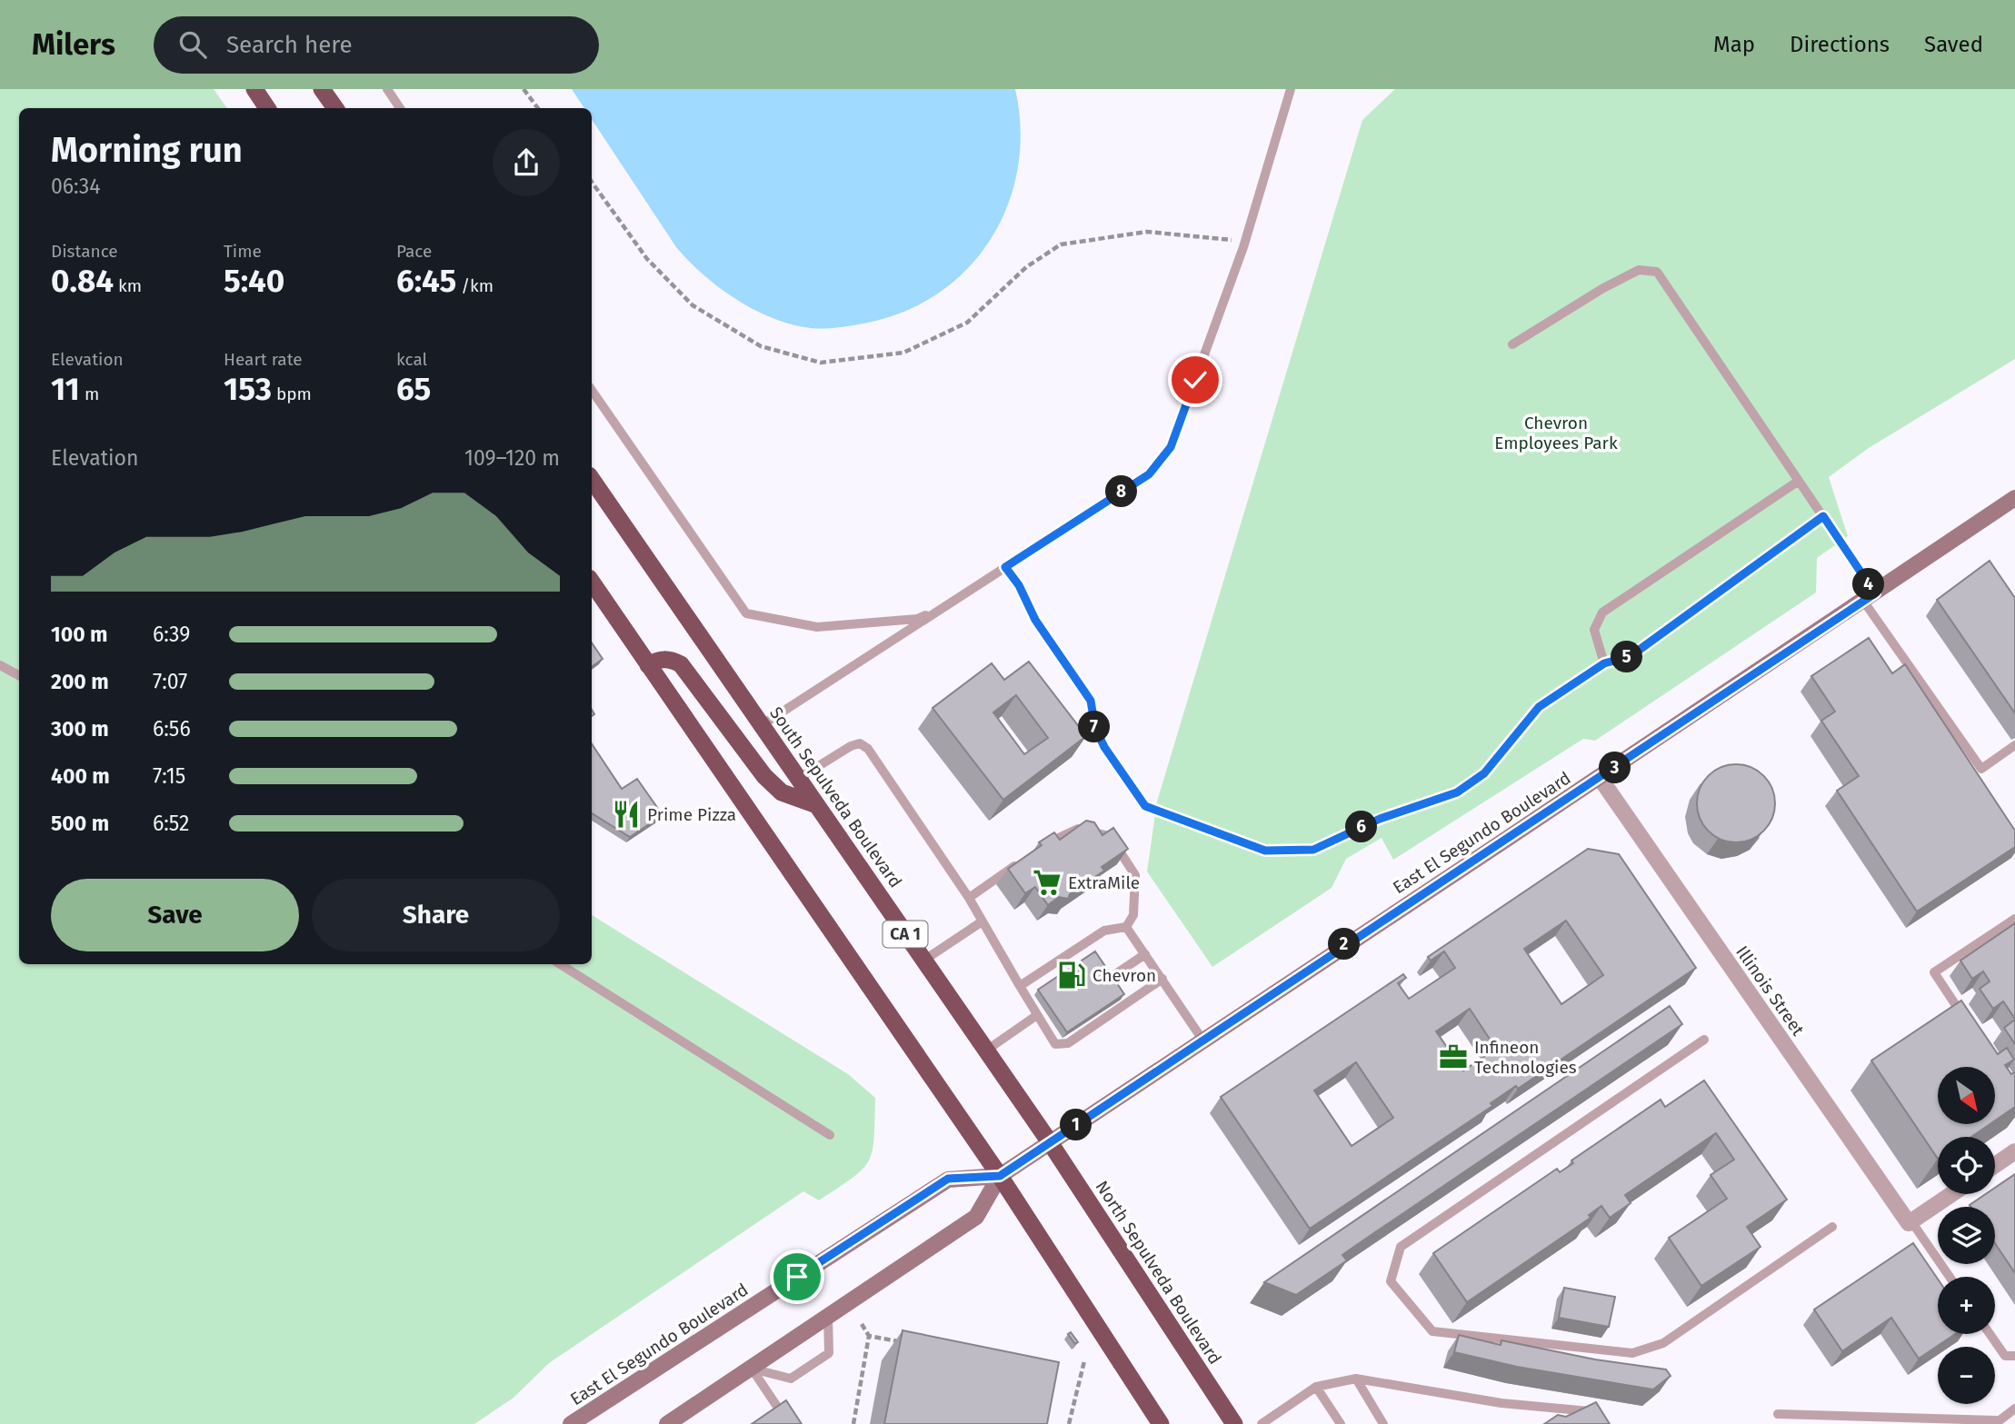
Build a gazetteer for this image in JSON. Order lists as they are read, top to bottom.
{
  "streets": {
    "highway": ["South Sepulveda Boulevard", "CA 1", "North Sepulveda Boulevard"],
    "main road": ["East El Segundo Boulevard"],
    "street": ["Illinois Street"]
  },
  "crossings": [
    ["South Sepulveda Boulevard", "East El Segundo Boulevard"],
    ["South Sepulveda Boulevard", "North Sepulveda Boulevard"],
    ["East El Segundo Boulevard", "Illinois Street"],
    ["East El Segundo Boulevard", "North Sepulveda Boulevard"]
  ],
  "parks": ["Chevron Employees Park"],
  "places": {
    "restaurant": ["Prime Pizza"],
    "supermarket": ["ExtraMile"],
    "fuel station": ["Chevron"],
    "office": ["Infineon Technologies"]
  },
  "north": "bottom right",
  "page": {
    "header": "Milers",
    "search": "Search here",
    "nav": ["Map", "Directions", "Saved"],
    "heading": ["Morning run", "06:34"],
    "stats": [
      ["Distance", "0.84 km"],
      ["Time", "5:40"],
      ["Pace", "6:45 /km"],
      ["Elevation", "11 m"],
      ["Heart rate", "153 bpm"],
      ["kcal", "65"]
    ],
    "chart": ["Elevation", "109–120 m"],
    "pins": [
      "8",
      "4",
      "5",
      "7",
      "3",
      "6",
      "2",
      "1"
    ],
    "list": [
      {
        "name": "100 m",
        "note": "6:39"
      },
      {
        "name": "200 m",
        "note": "7:07"
      },
      {
        "name": "300 m",
        "note": "6:56"
      },
      {
        "name": "400 m",
        "note": "7:15"
      },
      {
        "name": "500 m",
        "note": "6:52"
      }
    ],
    "buttons": ["Save", "Share"],
    "map_buttons": ["+", "−"]
  }
}
